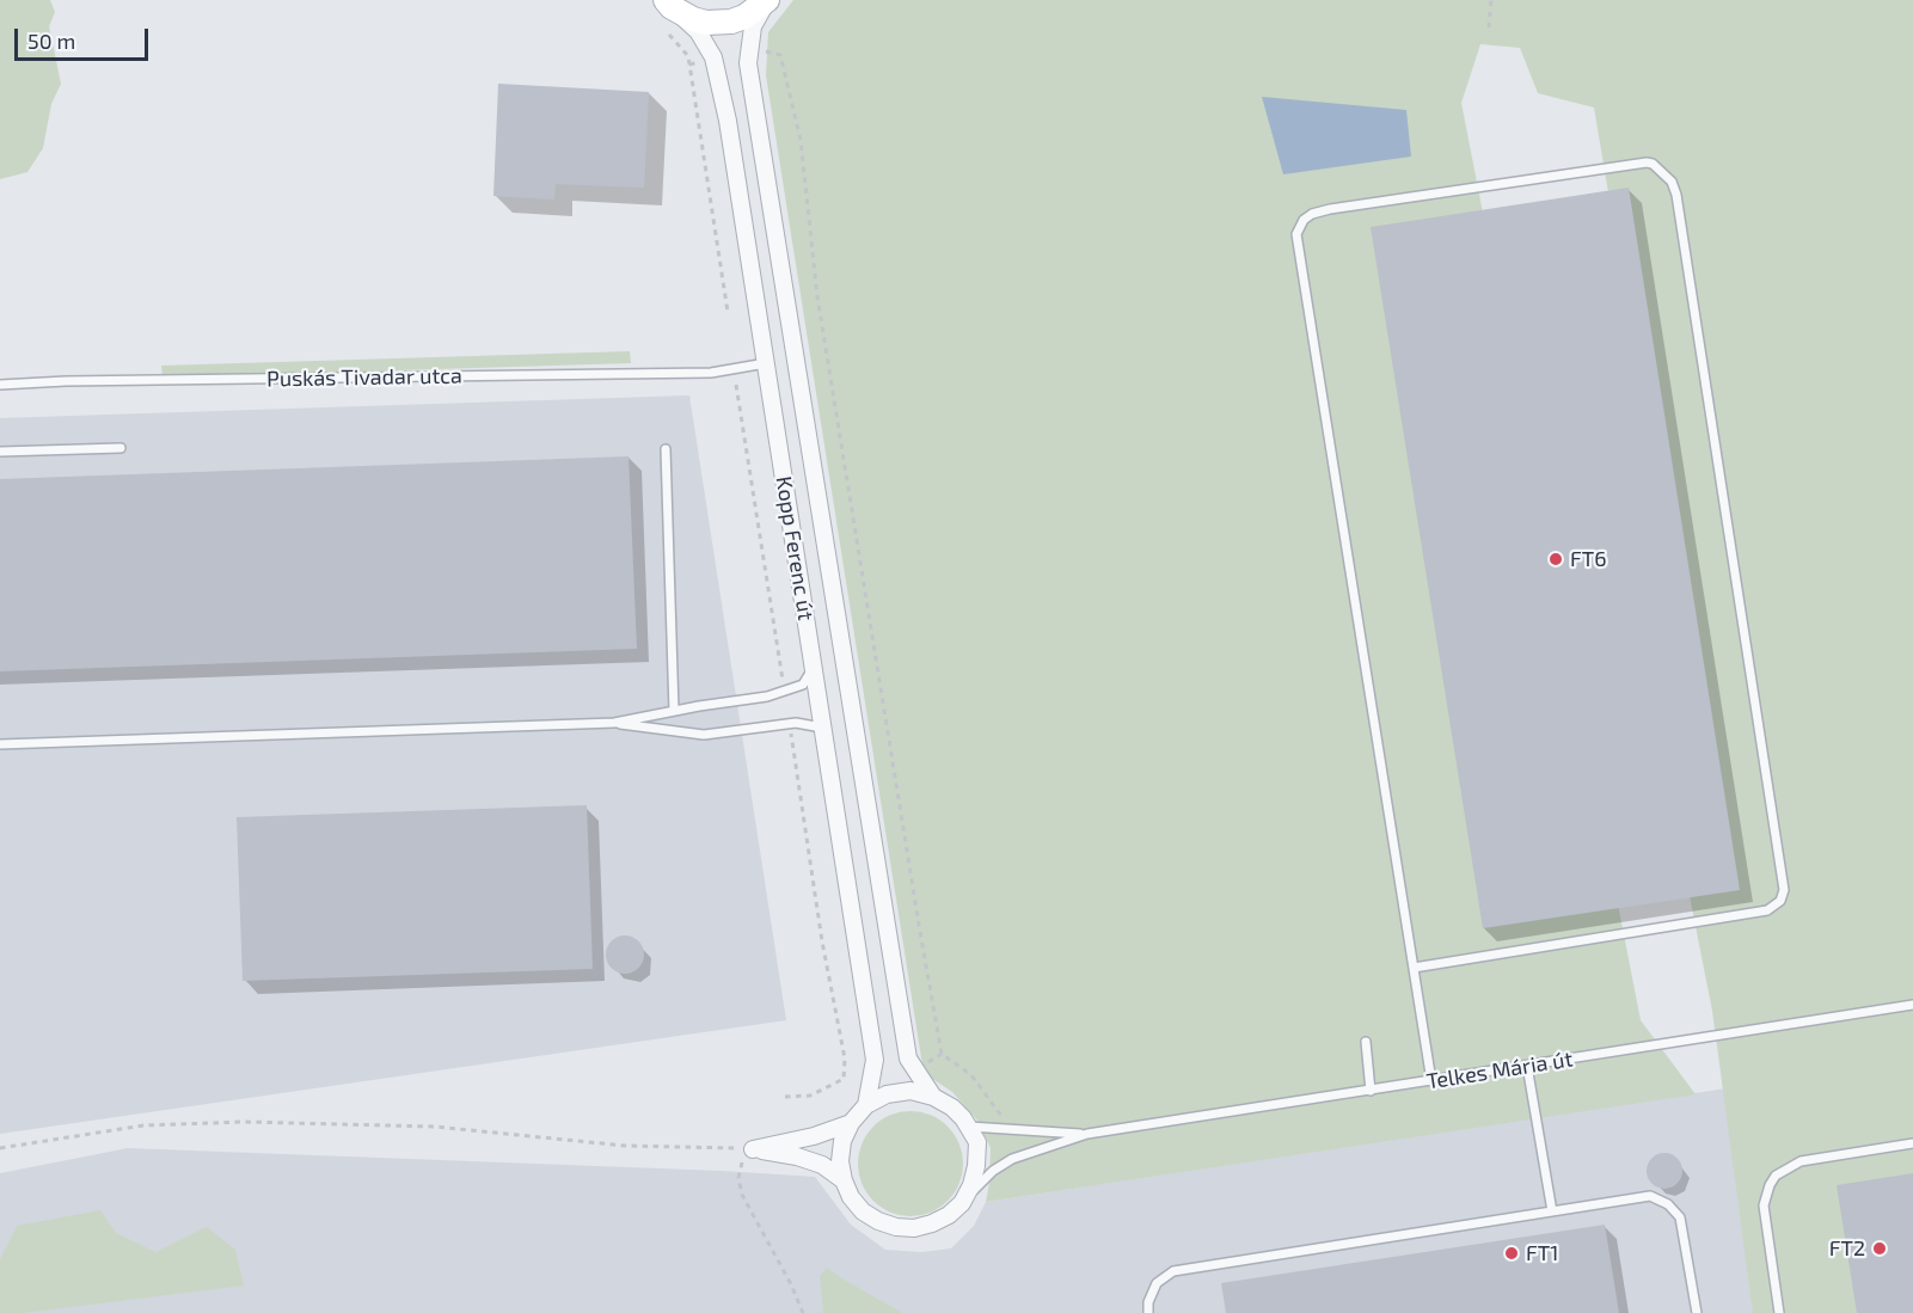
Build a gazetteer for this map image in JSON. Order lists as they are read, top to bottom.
{
  "streets": {
    "street": ["Kopp Ferenc út"],
    "lane": ["Puskás Tivadar utca", "Telkes Mária út"]
  },
  "crossings": [
    ["Puskás Tivadar utca", "Kopp Ferenc út"]
  ],
  "places": ["FT6", "FT2", "FT1"],
  "scale_bar": "50 m"
}
